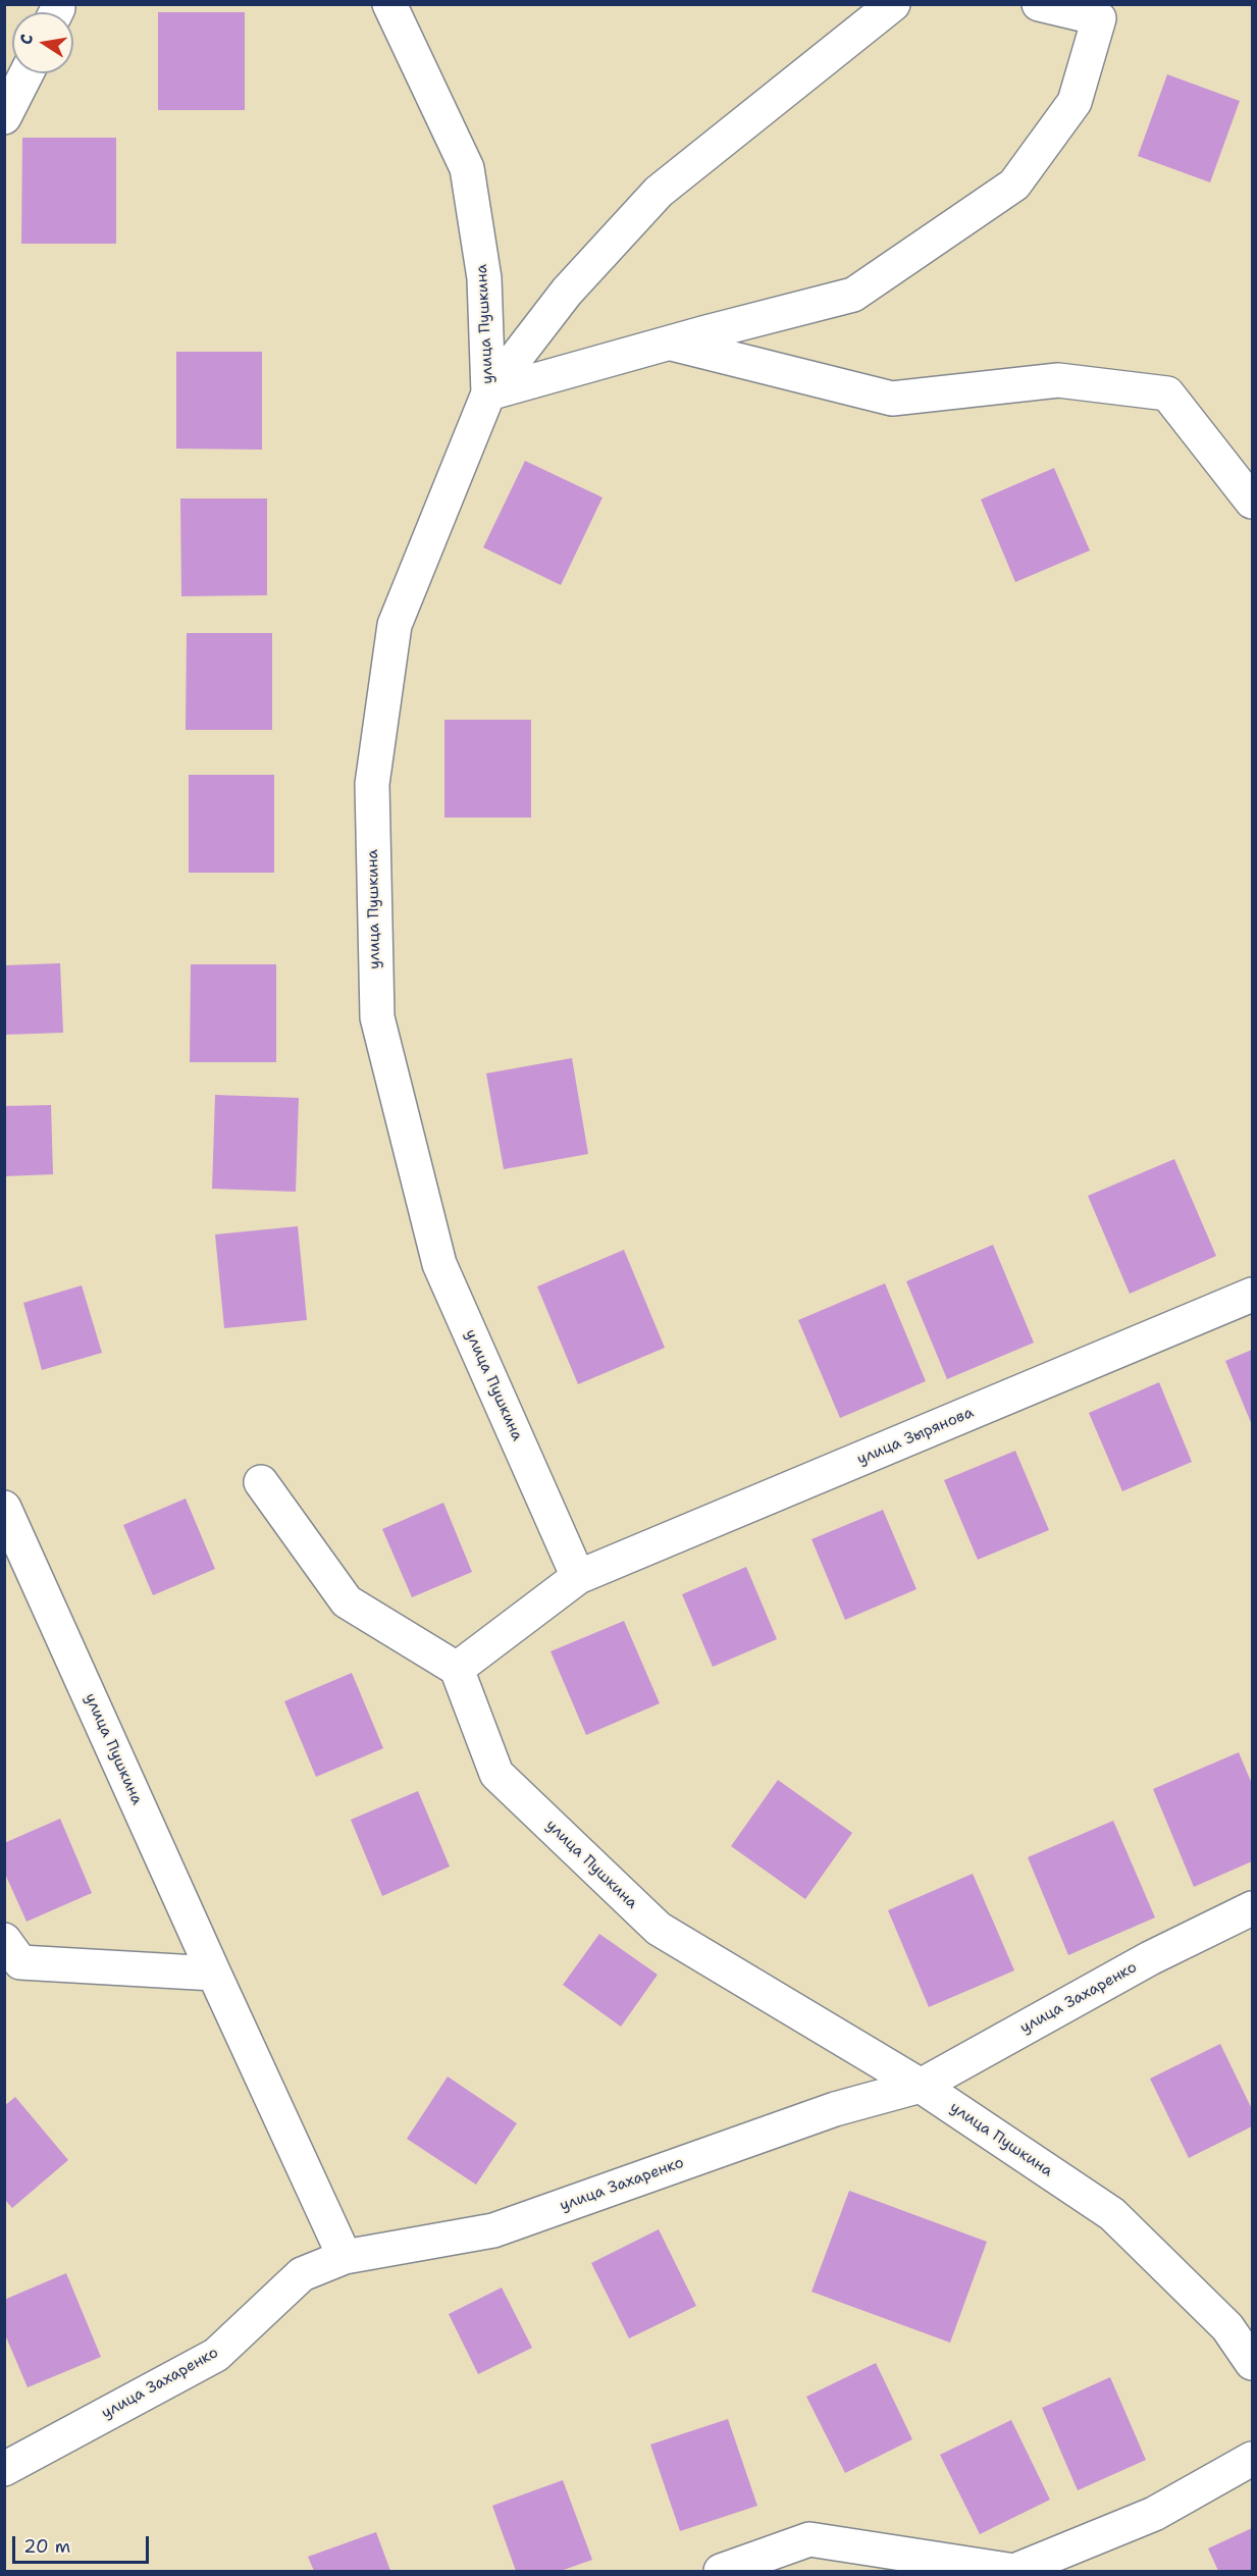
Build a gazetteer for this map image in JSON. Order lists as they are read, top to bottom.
{
  "streets": {
    "street": ["улица Пушкина", "улица Зырянова", "улица Захаренко"]
  },
  "crossings": [
    ["улица Пушкина", "улица Зырянова"],
    ["улица Пушкина", "улица Захаренко"]
  ],
  "scale_bar": "20 m",
  "north": "left"
}
